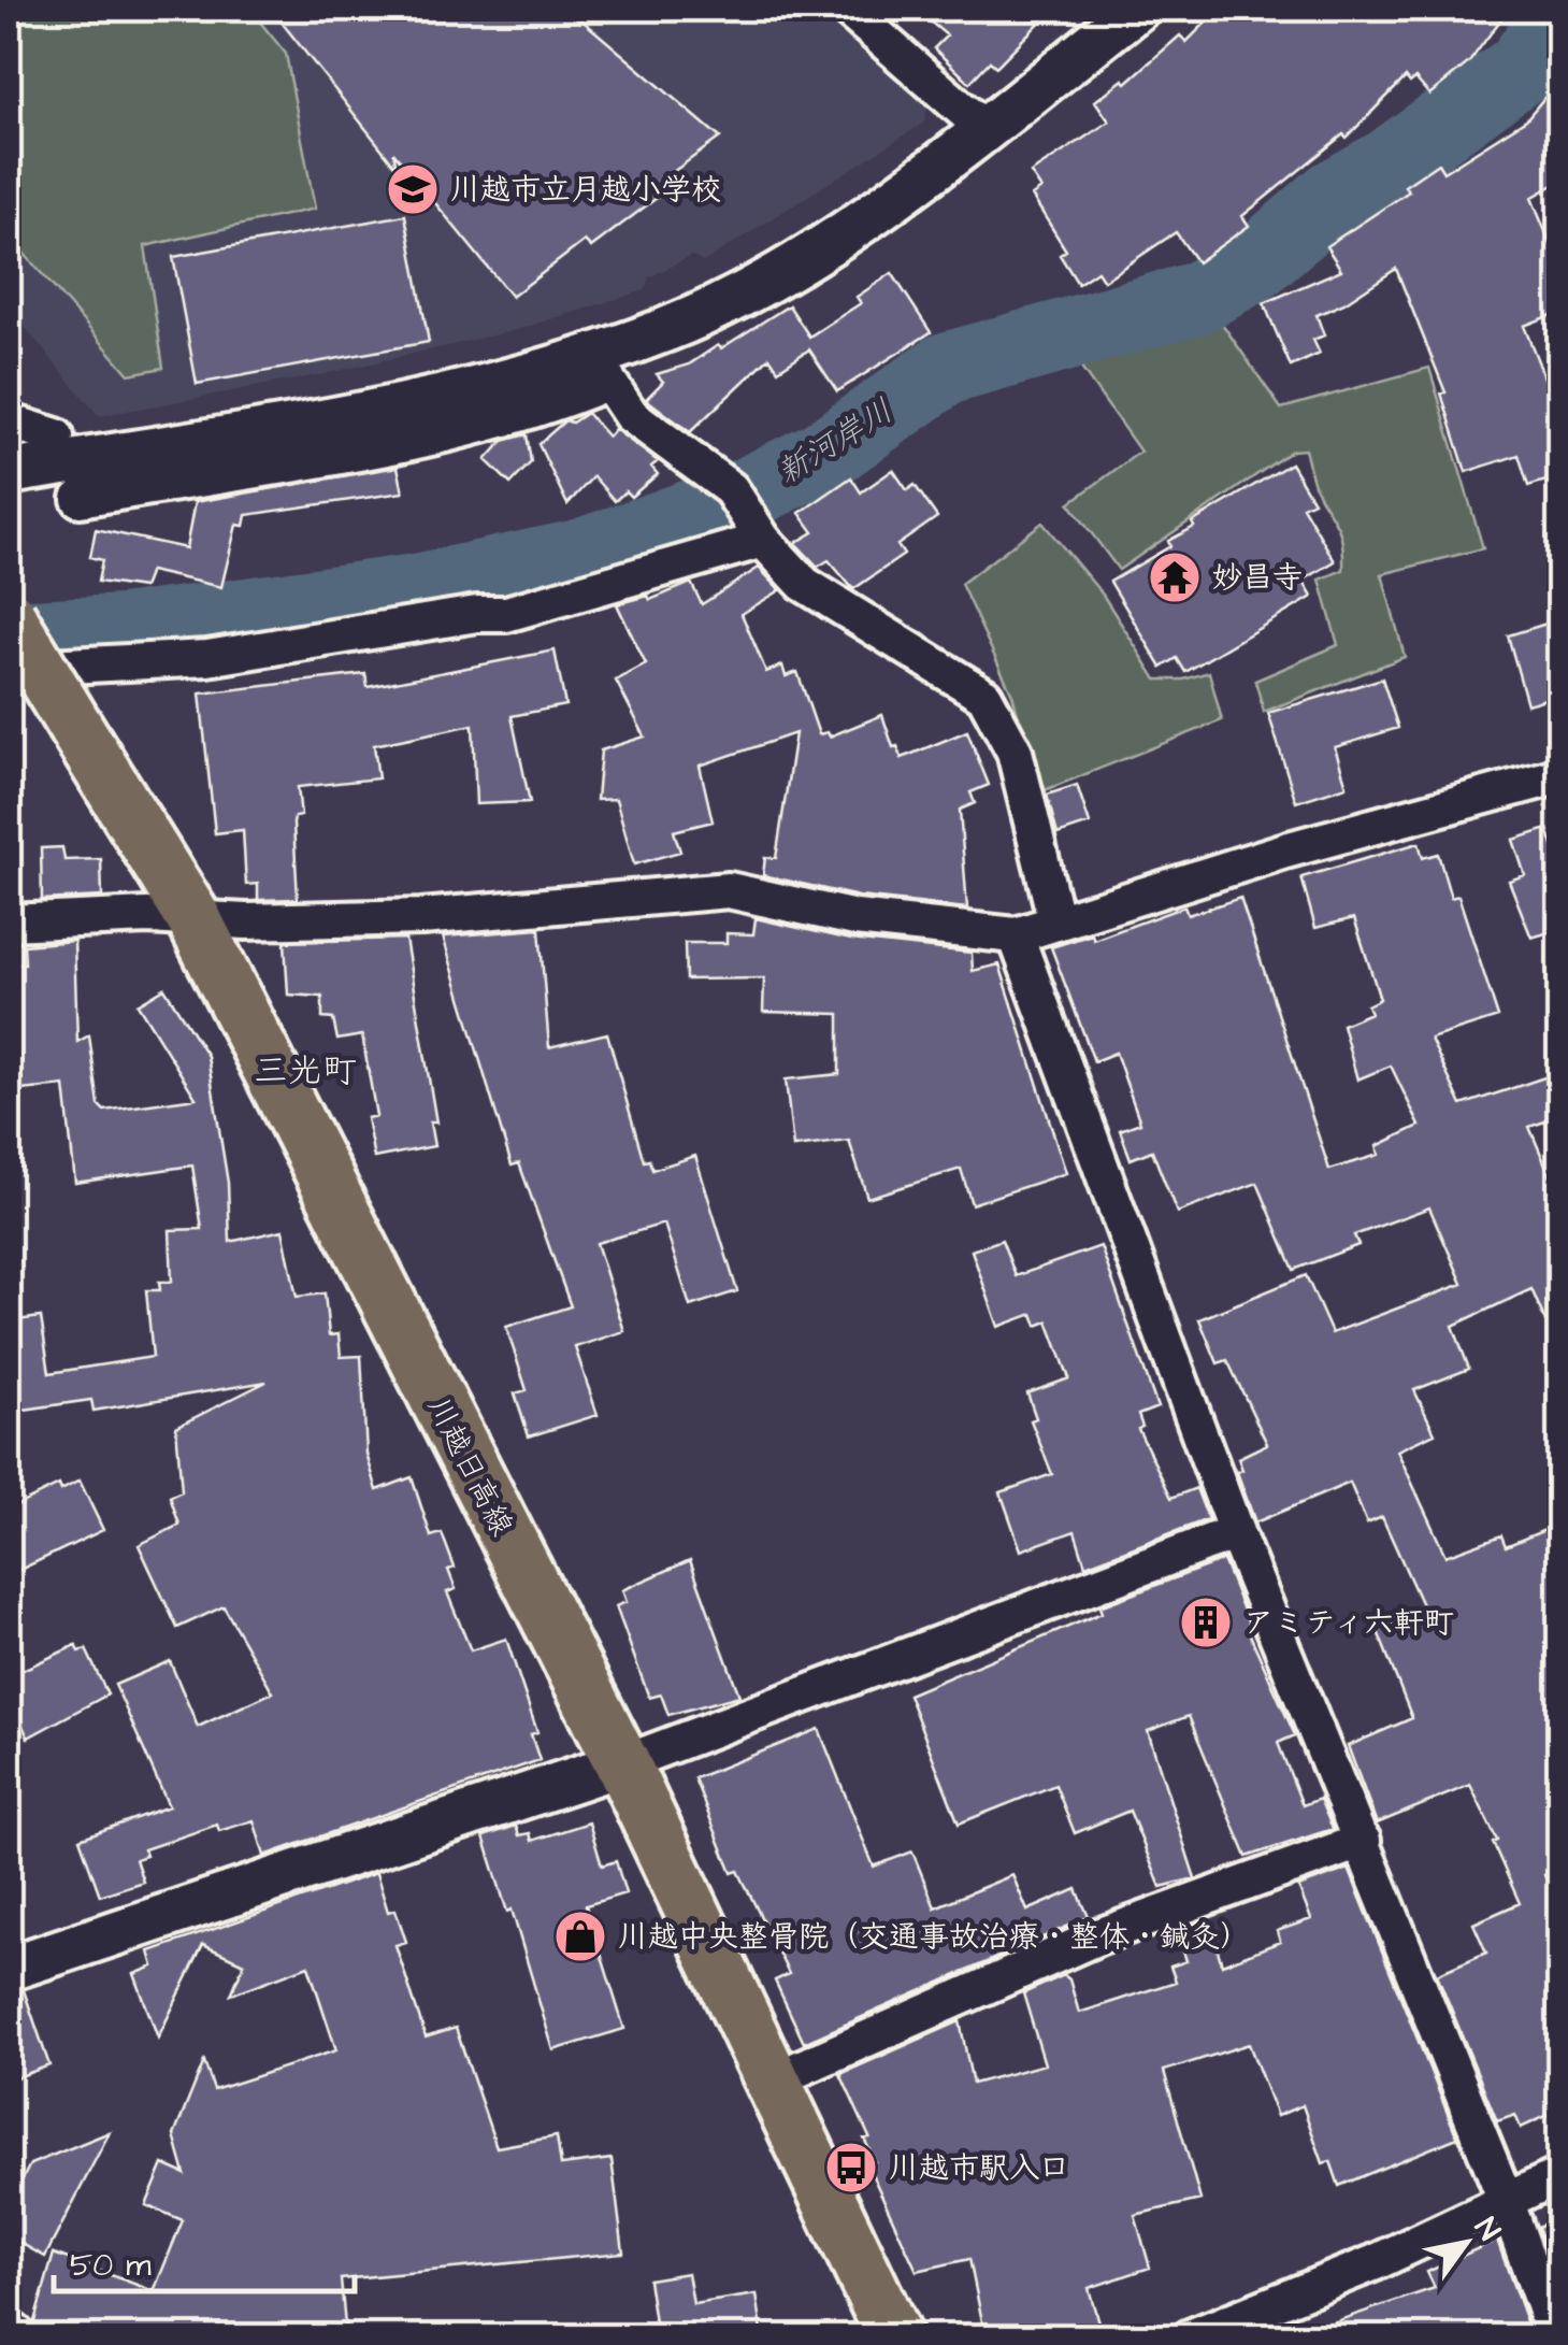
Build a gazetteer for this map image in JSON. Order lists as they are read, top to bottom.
{
  "streets": {
    "main road": ["川越日高線"]
  },
  "districts": ["三光町"],
  "water": ["新河岸川"],
  "places": {
    "school or university": ["川越市立月越小学校"],
    "temple": ["妙昌寺"],
    "building": ["アミティ六軒町"],
    "shop": ["川越中央整骨院（交通事故治療・整体・鍼灸）"],
    "bus stop": ["川越市駅入口"]
  },
  "scale_bar": "50 m",
  "north": "top right"
}
